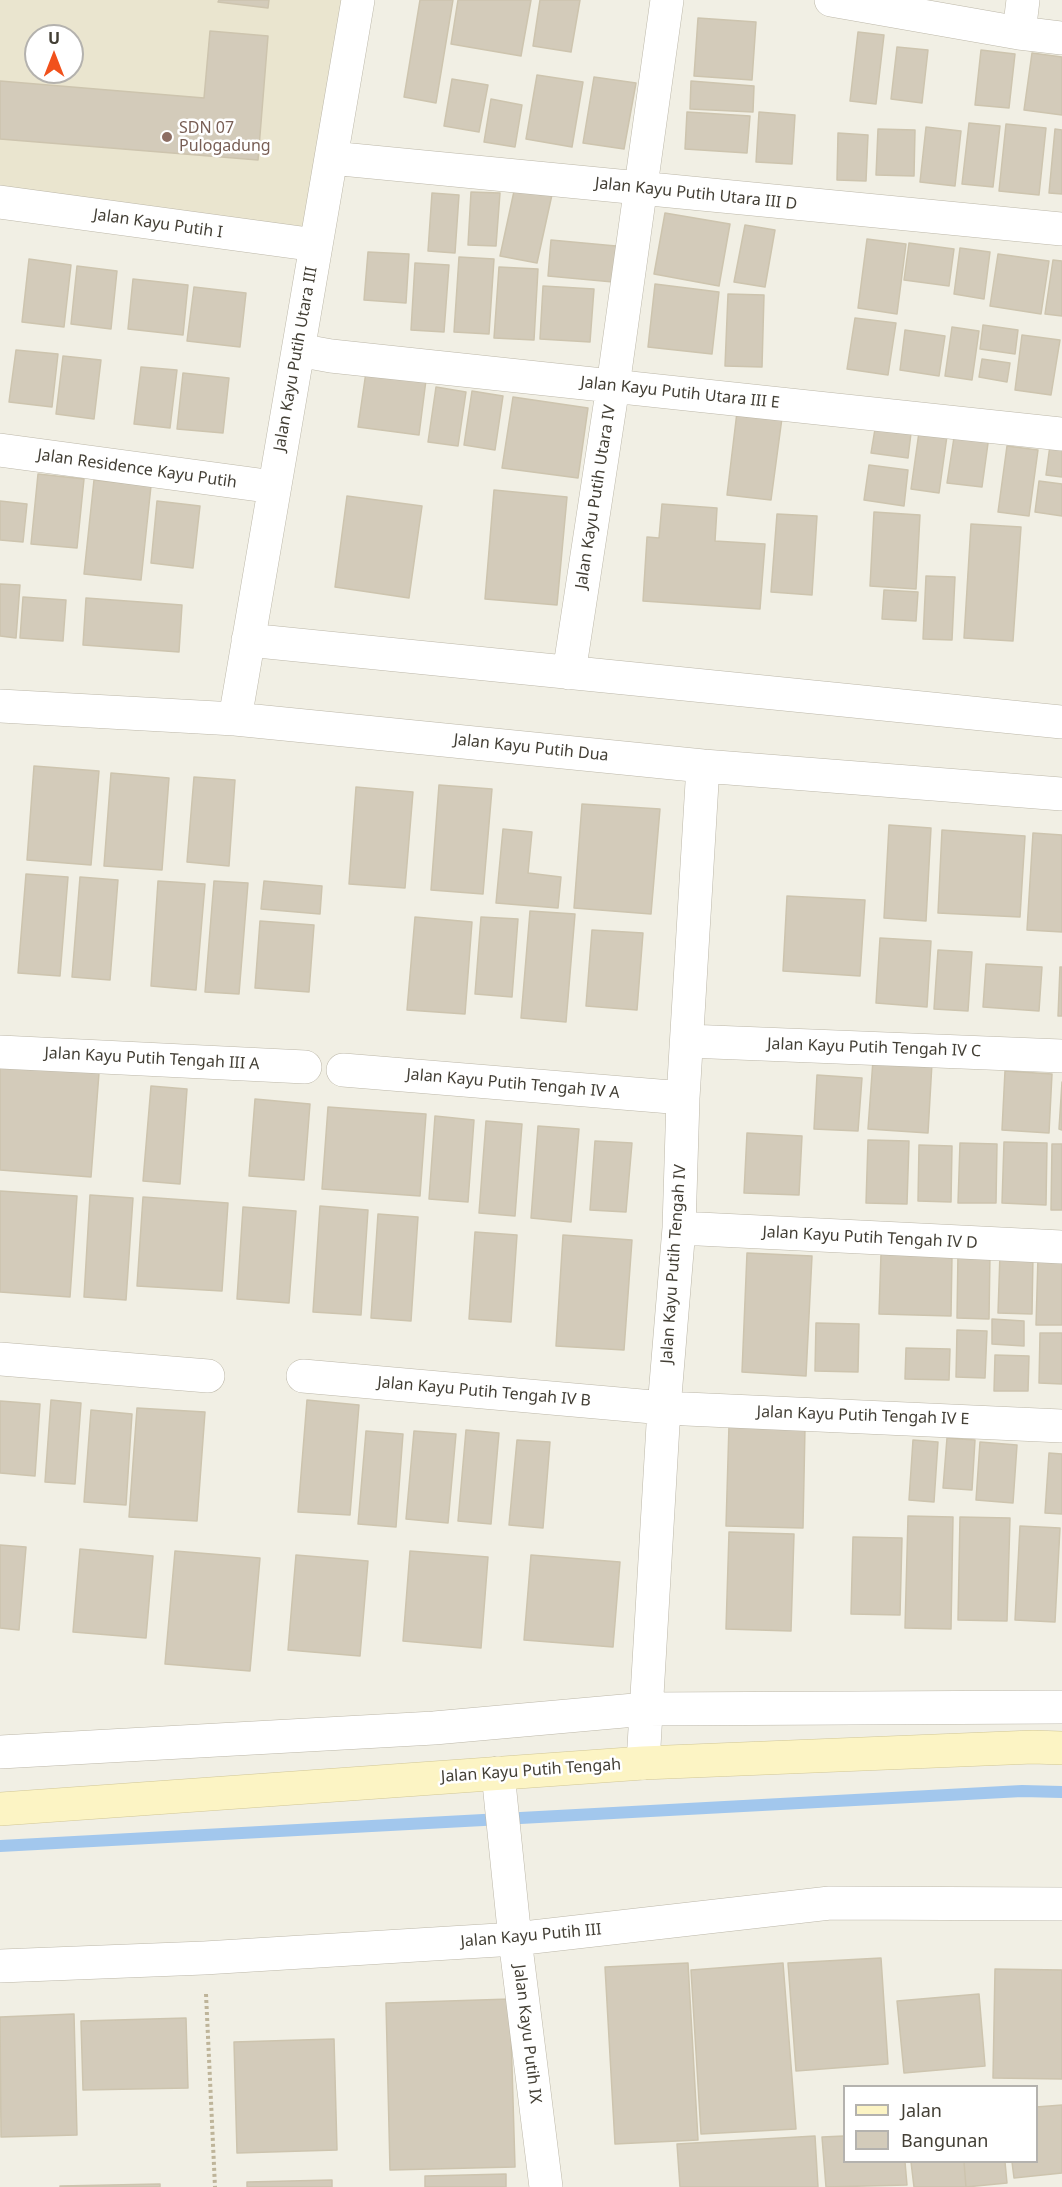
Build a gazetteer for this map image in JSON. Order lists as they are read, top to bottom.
{
  "streets": {
    "street": [
      "Jalan Kayu Putih Utara III D",
      "Jalan Kayu Putih I",
      "Jalan Kayu Putih Utara III",
      "Jalan Kayu Putih Utara III E",
      "Jalan Residence Kayu Putih",
      "Jalan Kayu Putih Utara IV",
      "Jalan Kayu Putih Dua",
      "Jalan Kayu Putih Tengah IV C",
      "Jalan Kayu Putih Tengah III A",
      "Jalan Kayu Putih Tengah IV A",
      "Jalan Kayu Putih Tengah IV D",
      "Jalan Kayu Putih Tengah IV",
      "Jalan Kayu Putih Tengah IV B",
      "Jalan Kayu Putih Tengah IV E",
      "Jalan Kayu Putih Tengah",
      "Jalan Kayu Putih III",
      "Jalan Kayu Putih IX"
    ]
  },
  "crossings": [
    ["Jalan Kayu Putih Utara III D", "Jalan Kayu Putih Utara III"],
    ["Jalan Kayu Putih Utara III D", "Jalan Kayu Putih Utara IV"],
    ["Jalan Kayu Putih I", "Jalan Kayu Putih Utara III"],
    ["Jalan Kayu Putih Utara III", "Jalan Kayu Putih Utara III E"],
    ["Jalan Kayu Putih Utara III", "Jalan Residence Kayu Putih"],
    ["Jalan Kayu Putih Utara III", "Jalan Kayu Putih Dua"],
    ["Jalan Kayu Putih Utara III E", "Jalan Kayu Putih Utara IV"],
    ["Jalan Kayu Putih Dua", "Jalan Kayu Putih Tengah IV"],
    ["Jalan Kayu Putih Tengah IV C", "Jalan Kayu Putih Tengah IV"],
    ["Jalan Kayu Putih Tengah IV A", "Jalan Kayu Putih Tengah IV"],
    ["Jalan Kayu Putih Tengah IV D", "Jalan Kayu Putih Tengah IV"],
    ["Jalan Kayu Putih Tengah IV", "Jalan Kayu Putih Tengah IV B"],
    ["Jalan Kayu Putih Tengah IV", "Jalan Kayu Putih Tengah IV E"],
    ["Jalan Kayu Putih Tengah IV", "Jalan Kayu Putih Tengah"],
    ["Jalan Kayu Putih Tengah IV B", "Jalan Kayu Putih Tengah IV E"],
    ["Jalan Kayu Putih Tengah", "Jalan Kayu Putih IX"],
    ["Jalan Kayu Putih III", "Jalan Kayu Putih IX"]
  ],
  "places": ["SDN 07 Pulogadung"],
  "legend": ["Jalan", "Bangunan"],
  "north": "top"
}
